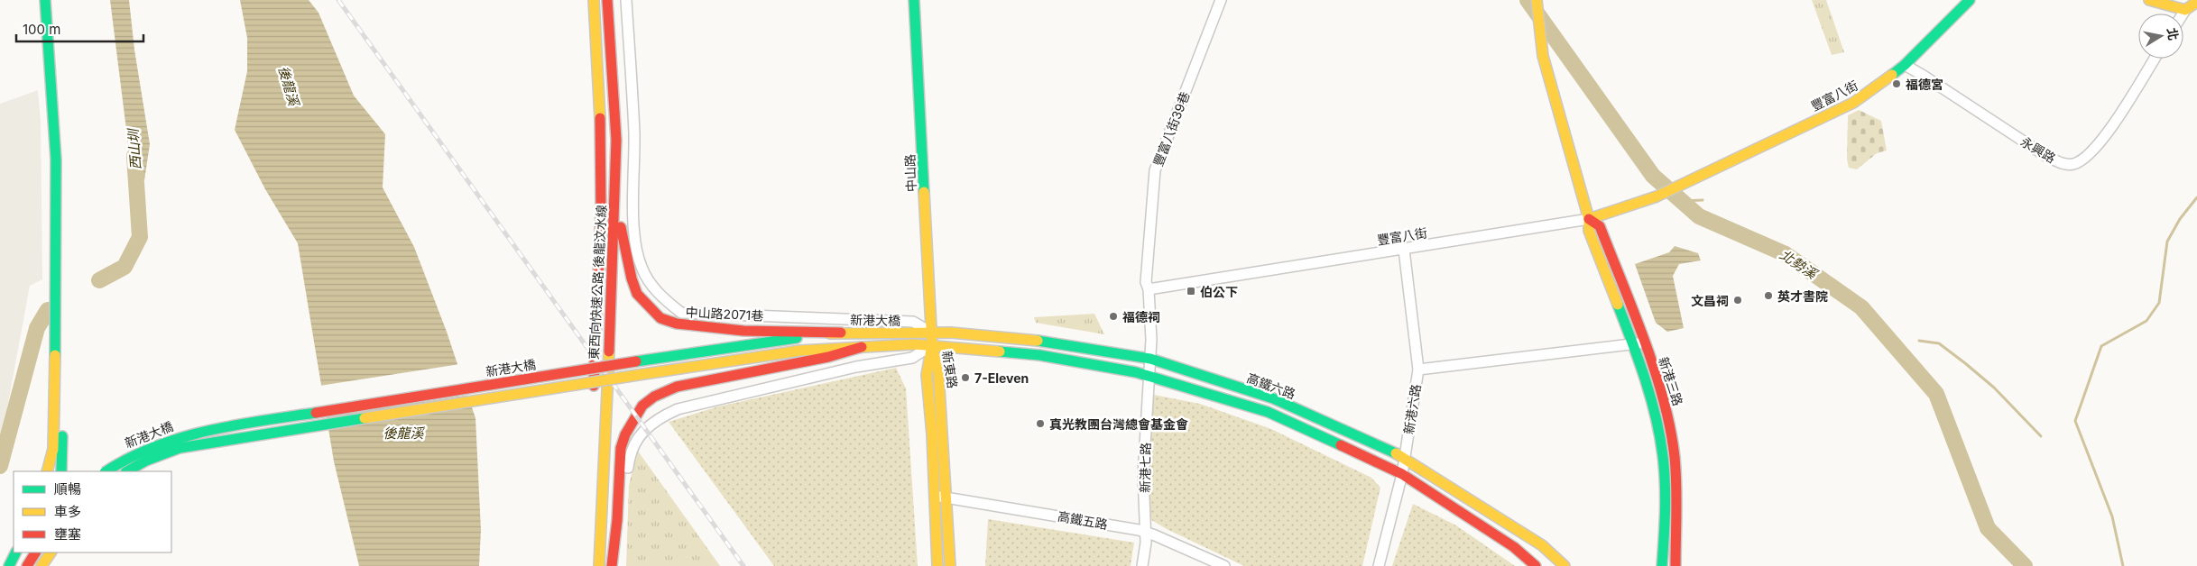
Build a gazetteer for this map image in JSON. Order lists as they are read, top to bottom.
{
  "streets": {
    "main road": [
      "豐富八街",
      "中山路",
      "東西向快速公路 後龍汶水線",
      "新港大橋",
      "新東路",
      "新港三路",
      "高鐵六路"
    ],
    "street": [
      "豐富八街39巷",
      "永興路",
      "中山路2071巷",
      "新港六路",
      "新港七路",
      "高鐵五路"
    ]
  },
  "crossings": [
    ["豐富八街", "豐富八街39巷"],
    ["豐富八街", "永興路"],
    ["豐富八街", "新港三路"],
    ["豐富八街", "新港六路"],
    ["豐富八街", "新港七路"],
    ["豐富八街39巷", "新港七路"],
    ["中山路", "中山路2071巷"],
    ["中山路", "新港大橋"],
    ["中山路", "新東路"],
    ["中山路", "高鐵六路"],
    ["中山路2071巷", "新港大橋"],
    ["中山路2071巷", "高鐵六路"],
    ["新港大橋", "新東路"],
    ["新港大橋", "高鐵六路"],
    ["新東路", "高鐵五路"],
    ["高鐵六路", "新港六路"],
    ["高鐵六路", "新港七路"],
    ["新港七路", "高鐵五路"]
  ],
  "water": ["後龍溪", "西山圳", "北勢溪"],
  "places": {
    "other": [
      "福德宮",
      "英才書院",
      "文昌祠",
      "福德祠",
      "7-Eleven",
      "真光教團台灣總會基金會"
    ],
    "transit": ["伯公下"]
  },
  "legend": ["順暢", "車多", "壅塞"],
  "scale_bar": "100 m",
  "north": "right"
}
